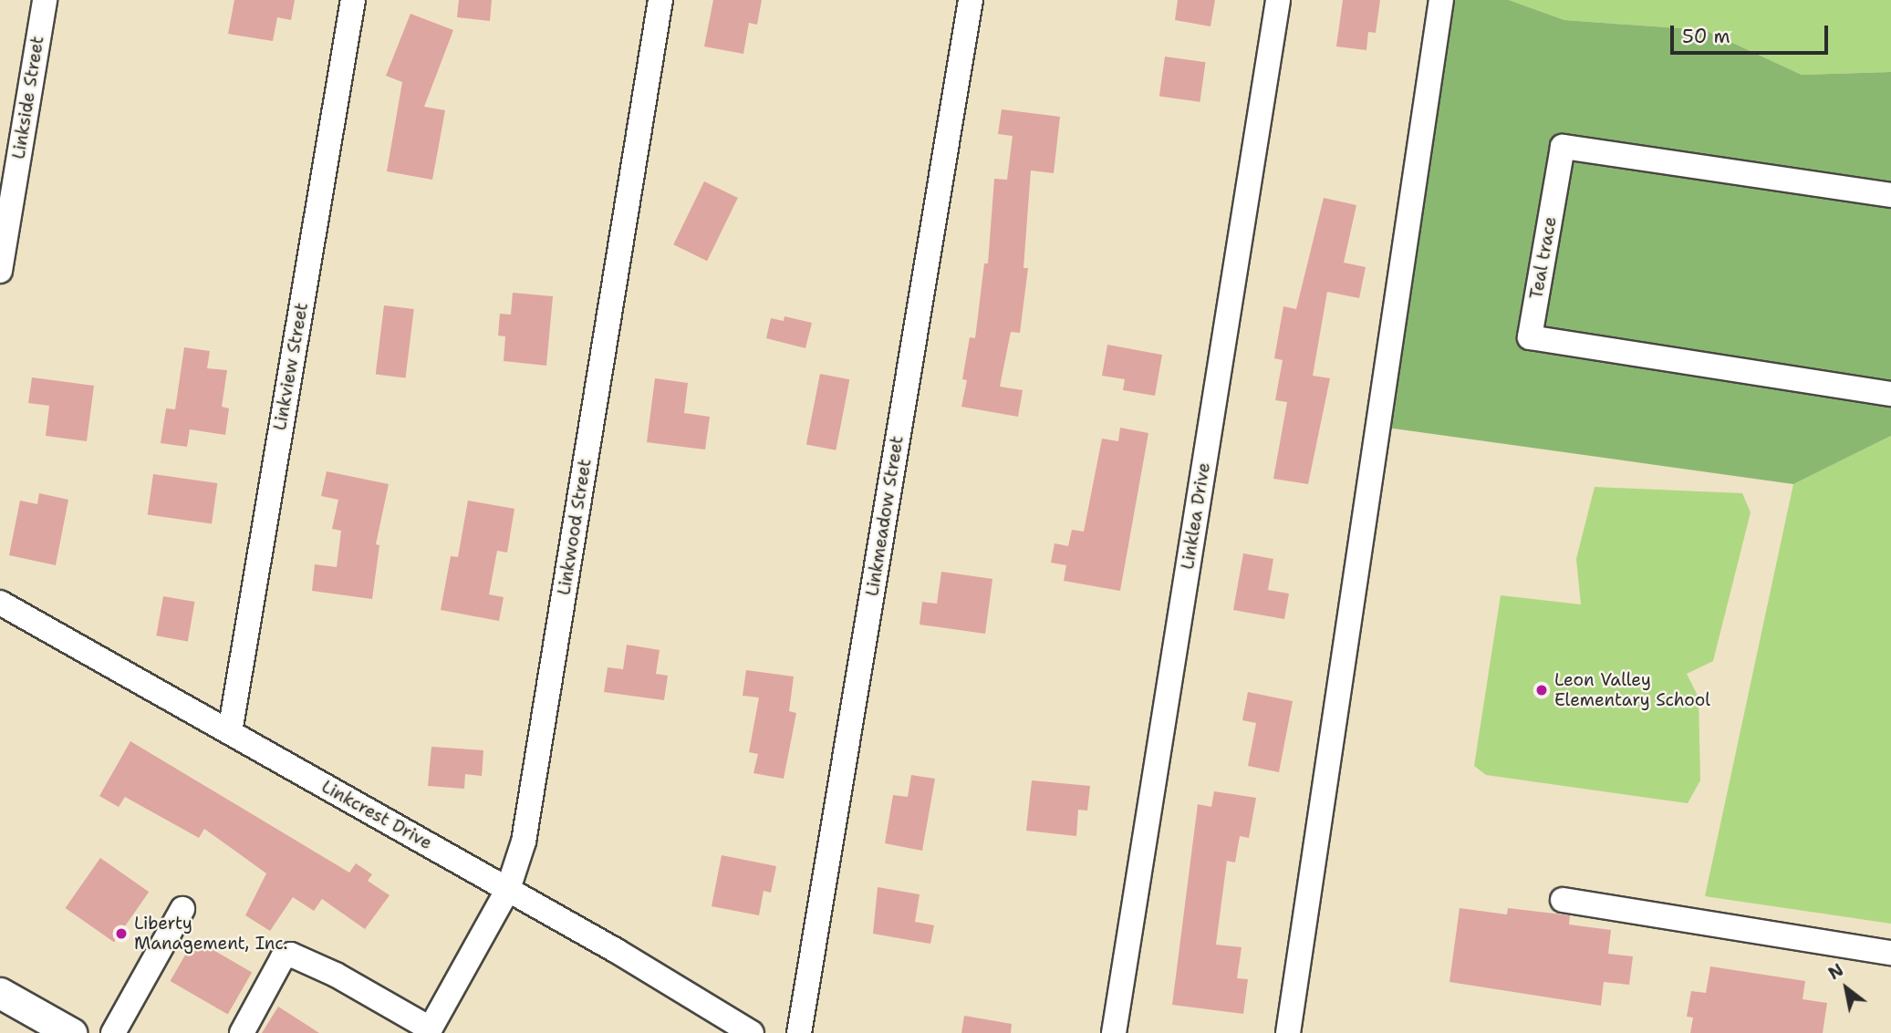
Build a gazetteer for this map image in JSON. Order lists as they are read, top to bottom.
{
  "streets": {
    "street": [
      "Linkside Street",
      "Teal trace",
      "Linkview Street",
      "Linkmeadow Street",
      "Linklea Drive",
      "Linkwood Street",
      "Linkcrest Drive"
    ]
  },
  "crossings": [
    ["Linkview Street", "Linkcrest Drive"],
    ["Linkwood Street", "Linkcrest Drive"]
  ],
  "places": ["Leon Valley Elementary School", "Liberty Management, Inc."],
  "scale_bar": "50 m",
  "north": "top left"
}
